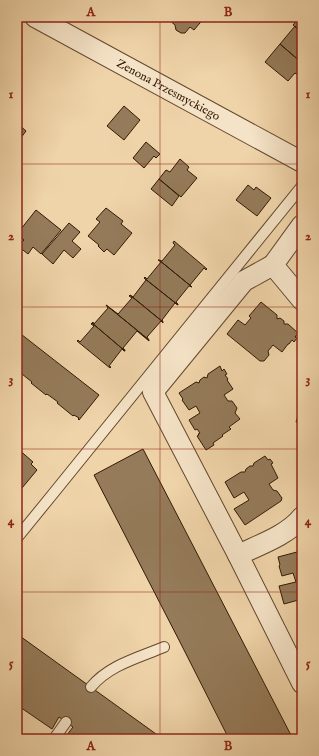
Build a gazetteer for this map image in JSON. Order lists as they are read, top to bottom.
{
  "streets": {
    "street": ["Zenona Przesmyckiego"]
  },
  "grid": {
    "columns": ["A", "B"],
    "rows": [
      "1",
      "2",
      "3",
      "4",
      "5"
    ]
  }
}
